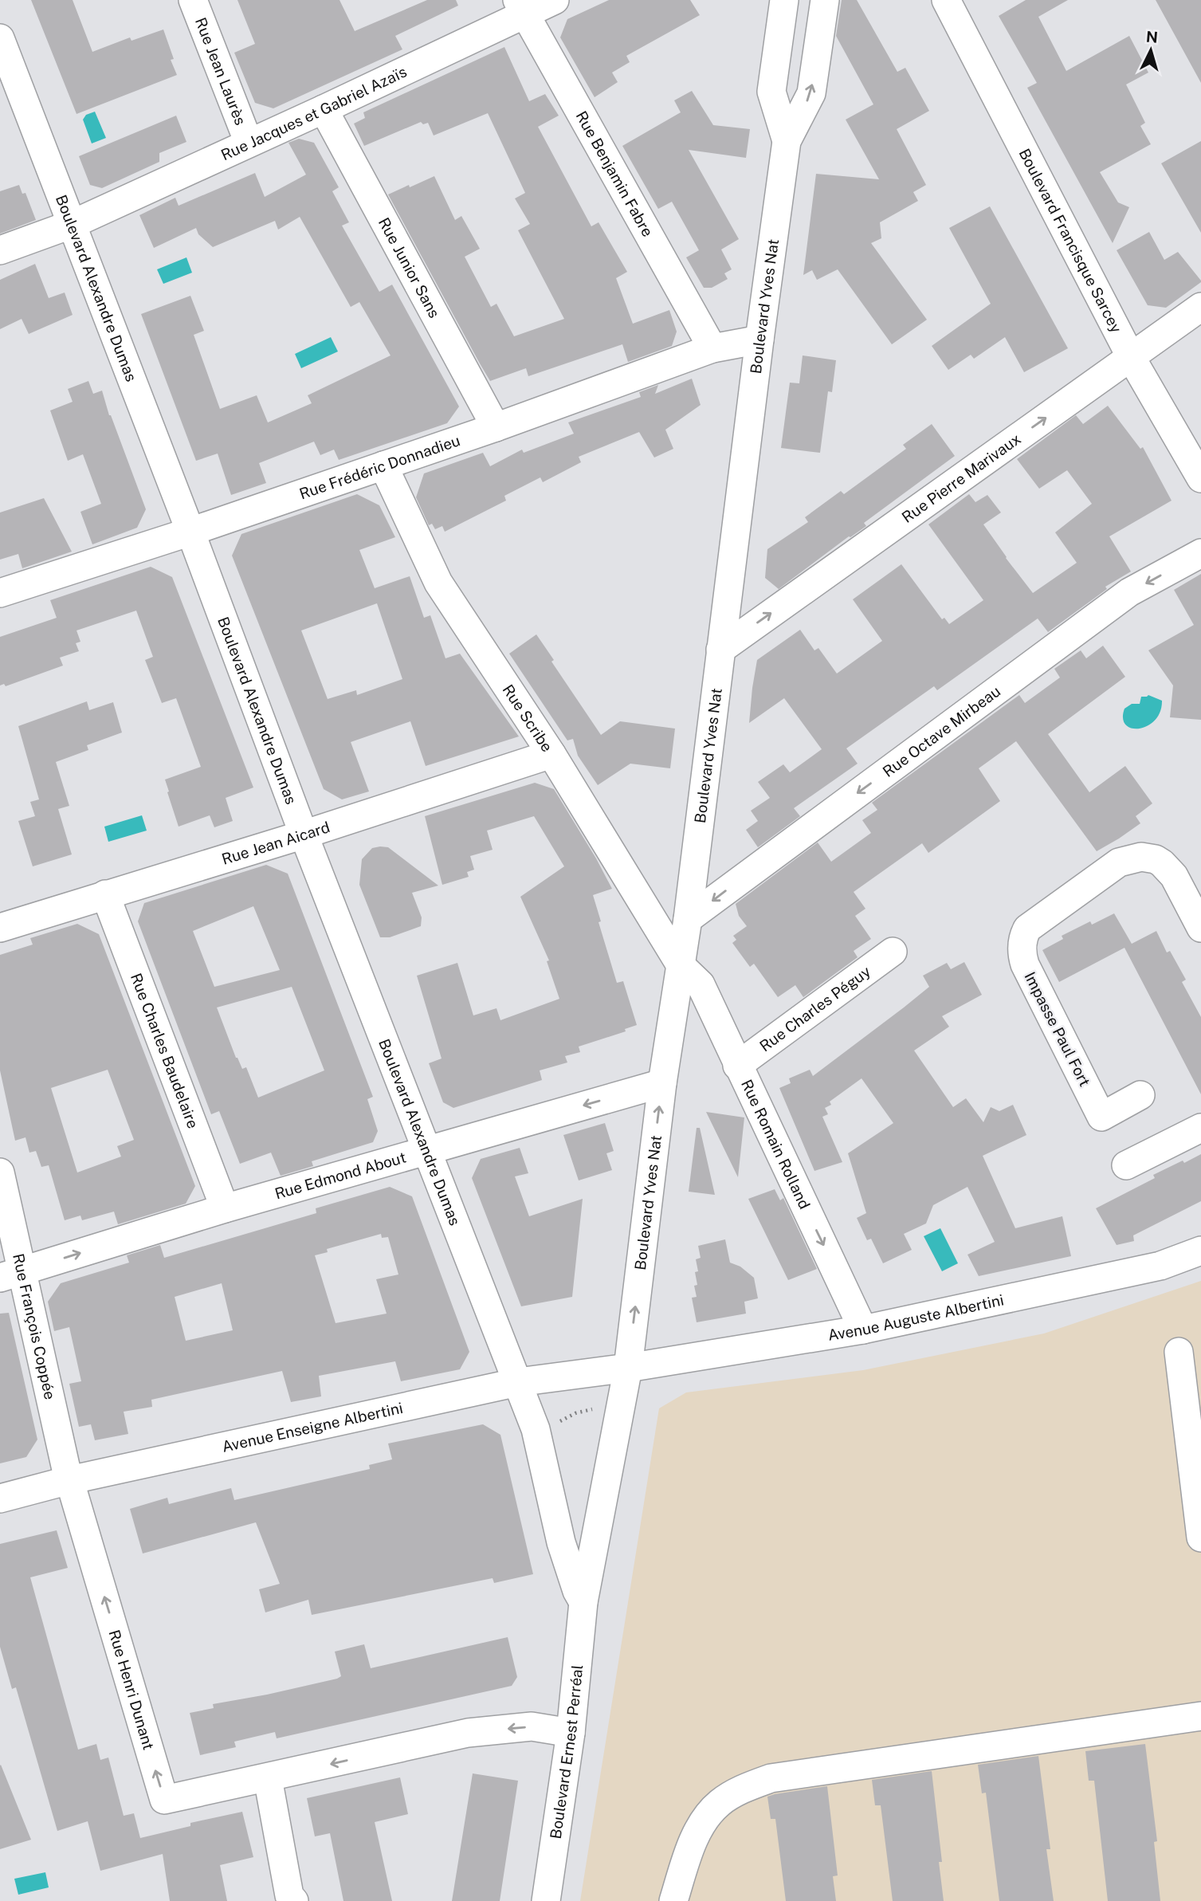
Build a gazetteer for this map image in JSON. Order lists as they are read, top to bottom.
{
  "streets": {
    "street": [
      "Rue Jean Laurès",
      "Rue Jacques et Gabriel Azaïs",
      "Rue Benjamin Fabre",
      "Boulevard Francisque Sarcey",
      "Rue Junior Sans",
      "Boulevard Alexandre Dumas",
      "Boulevard Yves Nat",
      "Rue Frédéric Donnadieu",
      "Rue Pierre Marivaux",
      "Rue Scribe",
      "Rue Octave Mirbeau",
      "Rue Jean Aicard",
      "Rue Charles Péguy",
      "Impasse Paul Fort",
      "Rue Charles Baudelaire",
      "Rue Romain Rolland",
      "Rue Edmond About",
      "Avenue Auguste Albertini",
      "Rue François Coppée",
      "Avenue Enseigne Albertini",
      "Rue Henri Dunant",
      "Boulevard Ernest Perréal"
    ]
  },
  "crossings": [
    ["Rue Jean Laurès", "Rue Jacques et Gabriel Azaïs"],
    ["Rue Jacques et Gabriel Azaïs", "Rue Benjamin Fabre"],
    ["Rue Jacques et Gabriel Azaïs", "Rue Junior Sans"],
    ["Rue Jacques et Gabriel Azaïs", "Boulevard Alexandre Dumas"],
    ["Rue Benjamin Fabre", "Rue Frédéric Donnadieu"],
    ["Boulevard Francisque Sarcey", "Rue Pierre Marivaux"],
    ["Rue Junior Sans", "Rue Frédéric Donnadieu"],
    ["Boulevard Alexandre Dumas", "Rue Frédéric Donnadieu"],
    ["Boulevard Alexandre Dumas", "Rue Jean Aicard"],
    ["Boulevard Alexandre Dumas", "Rue Edmond About"],
    ["Boulevard Alexandre Dumas", "Avenue Enseigne Albertini"],
    ["Boulevard Alexandre Dumas", "Boulevard Ernest Perréal"],
    ["Boulevard Yves Nat", "Rue Frédéric Donnadieu"],
    ["Boulevard Yves Nat", "Rue Pierre Marivaux"],
    ["Boulevard Yves Nat", "Rue Scribe"],
    ["Boulevard Yves Nat", "Rue Octave Mirbeau"],
    ["Boulevard Yves Nat", "Rue Romain Rolland"],
    ["Boulevard Yves Nat", "Rue Edmond About"],
    ["Boulevard Yves Nat", "Avenue Auguste Albertini"],
    ["Boulevard Yves Nat", "Avenue Enseigne Albertini"],
    ["Boulevard Yves Nat", "Boulevard Ernest Perréal"],
    ["Rue Frédéric Donnadieu", "Rue Scribe"],
    ["Rue Scribe", "Rue Jean Aicard"],
    ["Rue Scribe", "Rue Romain Rolland"],
    ["Rue Jean Aicard", "Rue Charles Baudelaire"],
    ["Rue Charles Péguy", "Rue Romain Rolland"],
    ["Rue Charles Baudelaire", "Rue Edmond About"],
    ["Rue Romain Rolland", "Avenue Auguste Albertini"],
    ["Rue Edmond About", "Rue François Coppée"],
    ["Avenue Auguste Albertini", "Avenue Enseigne Albertini"],
    ["Avenue Auguste Albertini", "Boulevard Ernest Perréal"],
    ["Rue François Coppée", "Avenue Enseigne Albertini"],
    ["Rue François Coppée", "Rue Henri Dunant"],
    ["Avenue Enseigne Albertini", "Rue Henri Dunant"],
    ["Avenue Enseigne Albertini", "Boulevard Ernest Perréal"],
    ["Rue Henri Dunant", "Boulevard Ernest Perréal"]
  ],
  "one_way": ["Rue Pierre Marivaux", "Rue Octave Mirbeau", "Rue Romain Rolland"],
  "north": "top"
}
